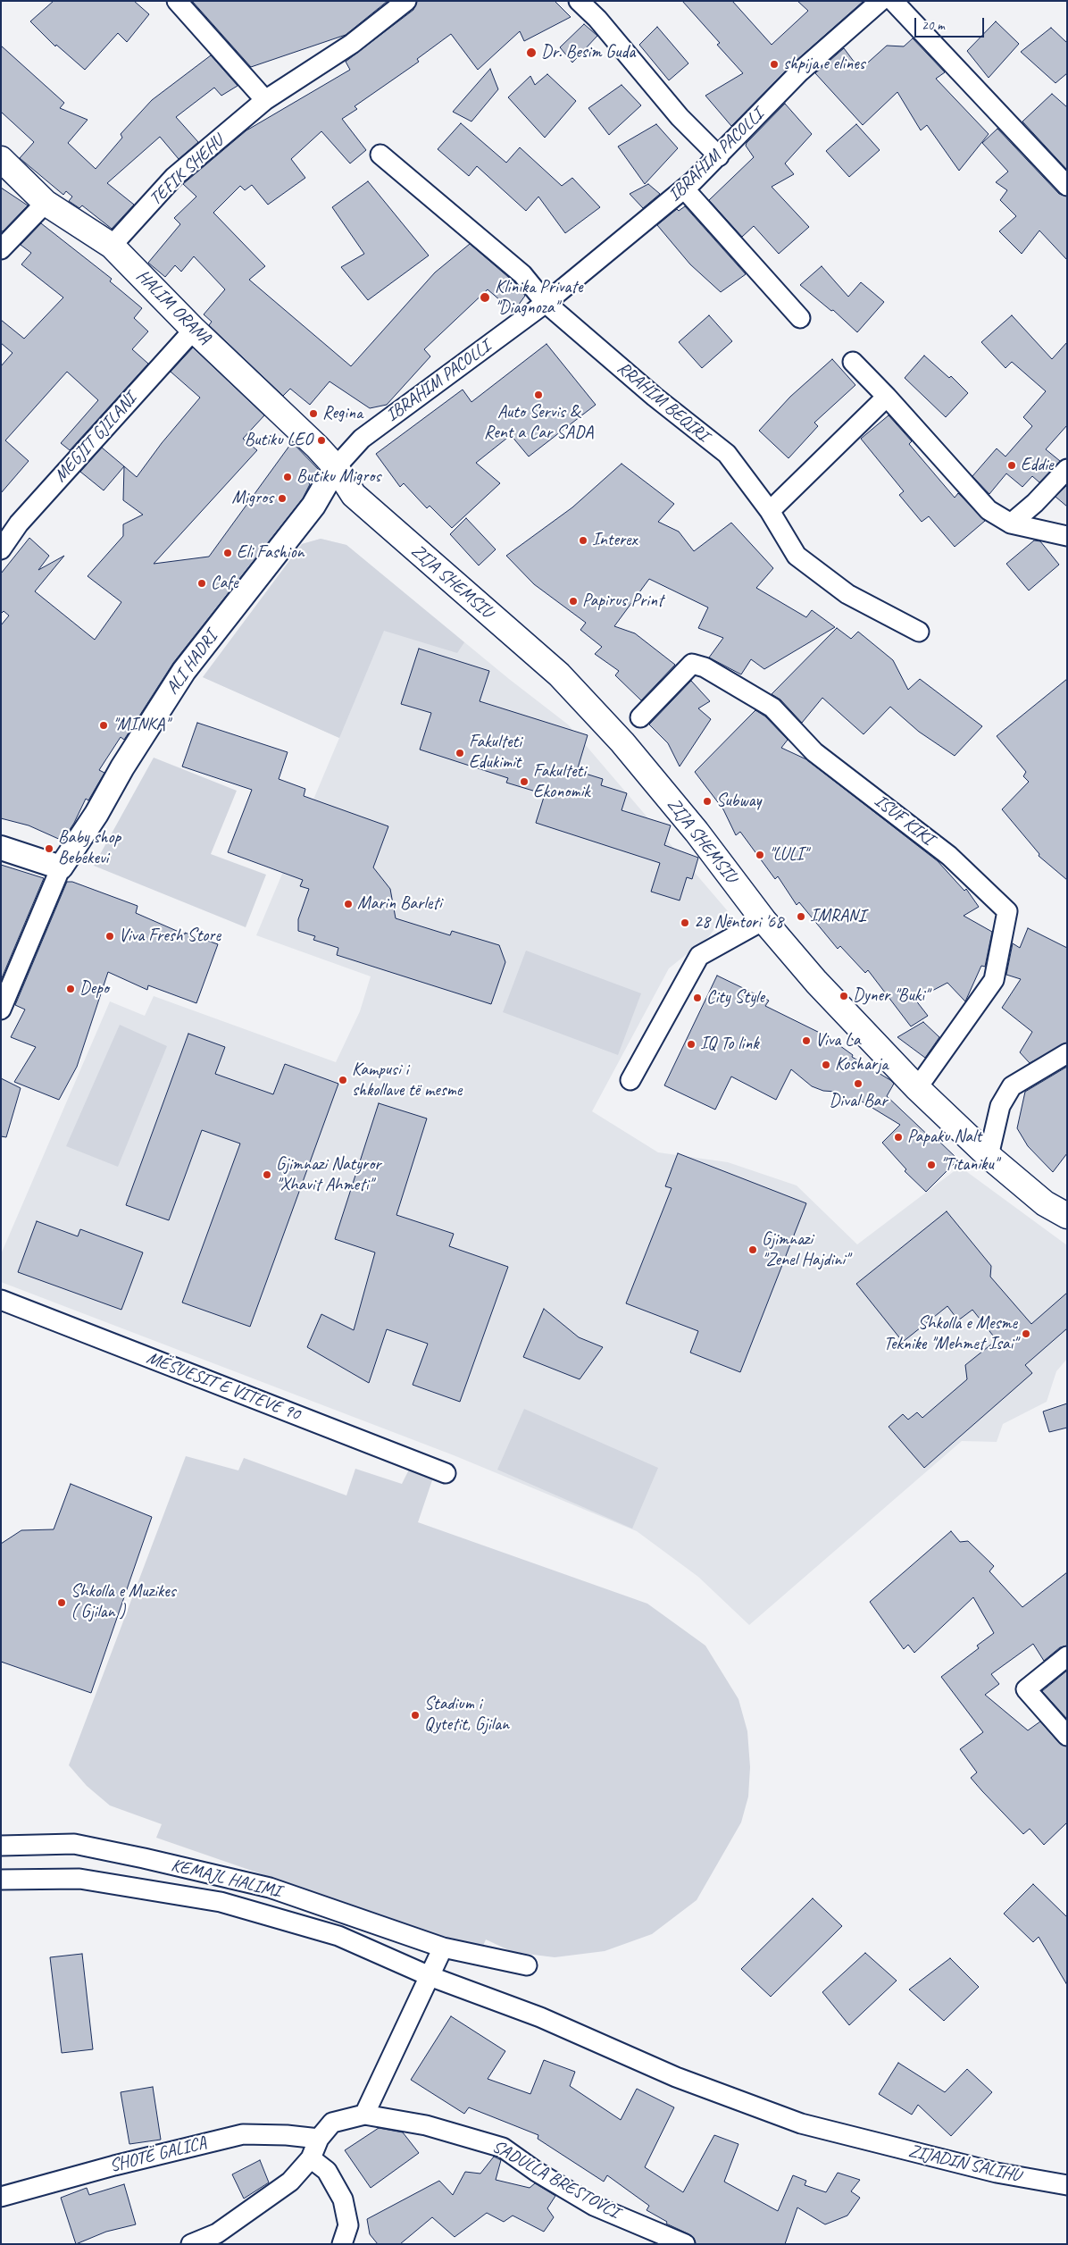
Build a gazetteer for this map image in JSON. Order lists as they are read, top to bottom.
{
  "streets": {
    "main road": ["HALIM ORANA", "ZIJA SHEMSIU"],
    "street": [
      "IBRAHIM PACOLLI",
      "TEFIK SHEHU",
      "RRAHIM BEQIRI",
      "MEGJIT GJILANI",
      "ALI HADRI",
      "ISUF KIKI",
      "MËSUESIT E VITEVE 90",
      "KEMAJL HALIMI",
      "SHOTË GALICA",
      "ZIJADIN SALIHU",
      "SADULLA BRESTOVCI"
    ]
  },
  "crossings": [
    ["IBRAHIM PACOLLI", "HALIM ORANA"],
    ["IBRAHIM PACOLLI", "RRAHIM BEQIRI"],
    ["IBRAHIM PACOLLI", "ZIJA SHEMSIU"],
    ["IBRAHIM PACOLLI", "ALI HADRI"],
    ["TEFIK SHEHU", "HALIM ORANA"],
    ["HALIM ORANA", "MEGJIT GJILANI"],
    ["HALIM ORANA", "ZIJA SHEMSIU"],
    ["HALIM ORANA", "ALI HADRI"],
    ["ZIJA SHEMSIU", "ALI HADRI"],
    ["ZIJA SHEMSIU", "ISUF KIKI"],
    ["SHOTË GALICA", "SADULLA BRESTOVCI"]
  ],
  "places": [
    "Dr. Besim Guda",
    "shpija e elines",
    "Klinika Private \"Diagnoza\"",
    "Auto Servis & Rent a Car SADA",
    "Regina",
    "Butiku LEO",
    "Eddie",
    "Butiku Migros",
    "Migros",
    "Interex",
    "Eli Fashion",
    "Cafe",
    "Papirus Print",
    "\"MINKA\"",
    "Fakulteti Edukimit",
    "Fakulteti Ekonomik",
    "Subway",
    "Baby shop Bebekevi",
    "\"LULI\"",
    "Marin Barleti",
    "IMRANI",
    "28 Nëntori '68",
    "Viva Fresh Store",
    "Depo",
    "Dyner \"Buki\"",
    "City Style",
    "Viva La",
    "IQ To link",
    "Kosharja",
    "Kampusi i shkollave të mesme",
    "Dival Bar",
    "Papaku Nalt",
    "\"Titaniku\"",
    "Gjimnazi Natyror \"Xhavit Ahmeti\"",
    "Gjimnazi \"Zenel Hajdini\"",
    "Shkolla e Mesme Teknike ''Mehmet Isai''",
    "Shkolla e Muzikes ( Gjilan )",
    "Stadium i Qytetit, Gjilan"
  ],
  "scale_bar": "20 m"
}
